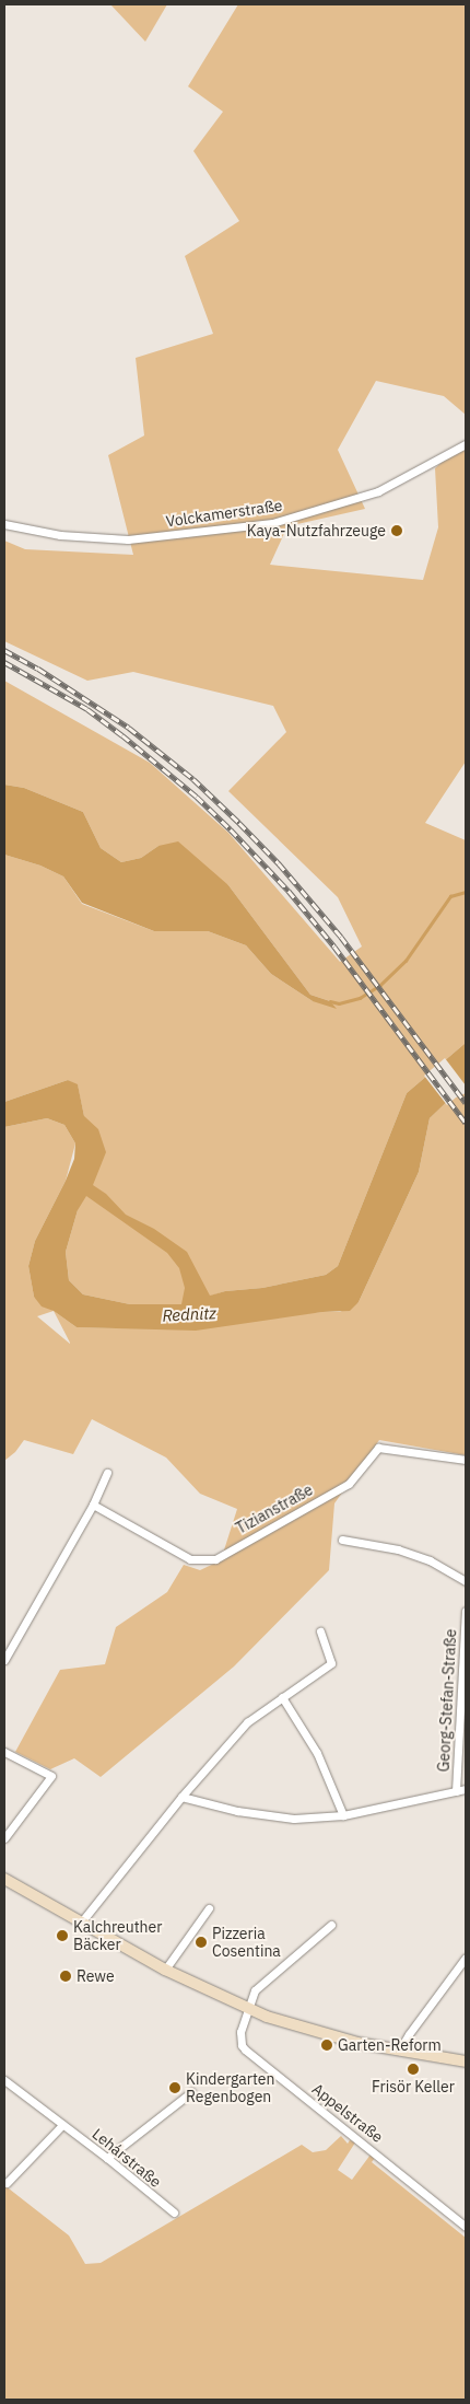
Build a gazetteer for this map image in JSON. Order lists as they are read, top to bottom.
{
  "streets": {
    "street": [
      "Volckamerstraße",
      "Tizianstraße",
      "Georg-Stefan-Straße",
      "Appelstraße",
      "Lehárstraße"
    ]
  },
  "water": ["Rednitz"],
  "places": [
    "Kaya-Nutzfahrzeuge",
    "Kalchreuther Bäcker",
    "Pizzeria Cosentina",
    "Rewe",
    "Garten-Reform",
    "Frisör Keller",
    "Kindergarten Regenbogen"
  ]
}
